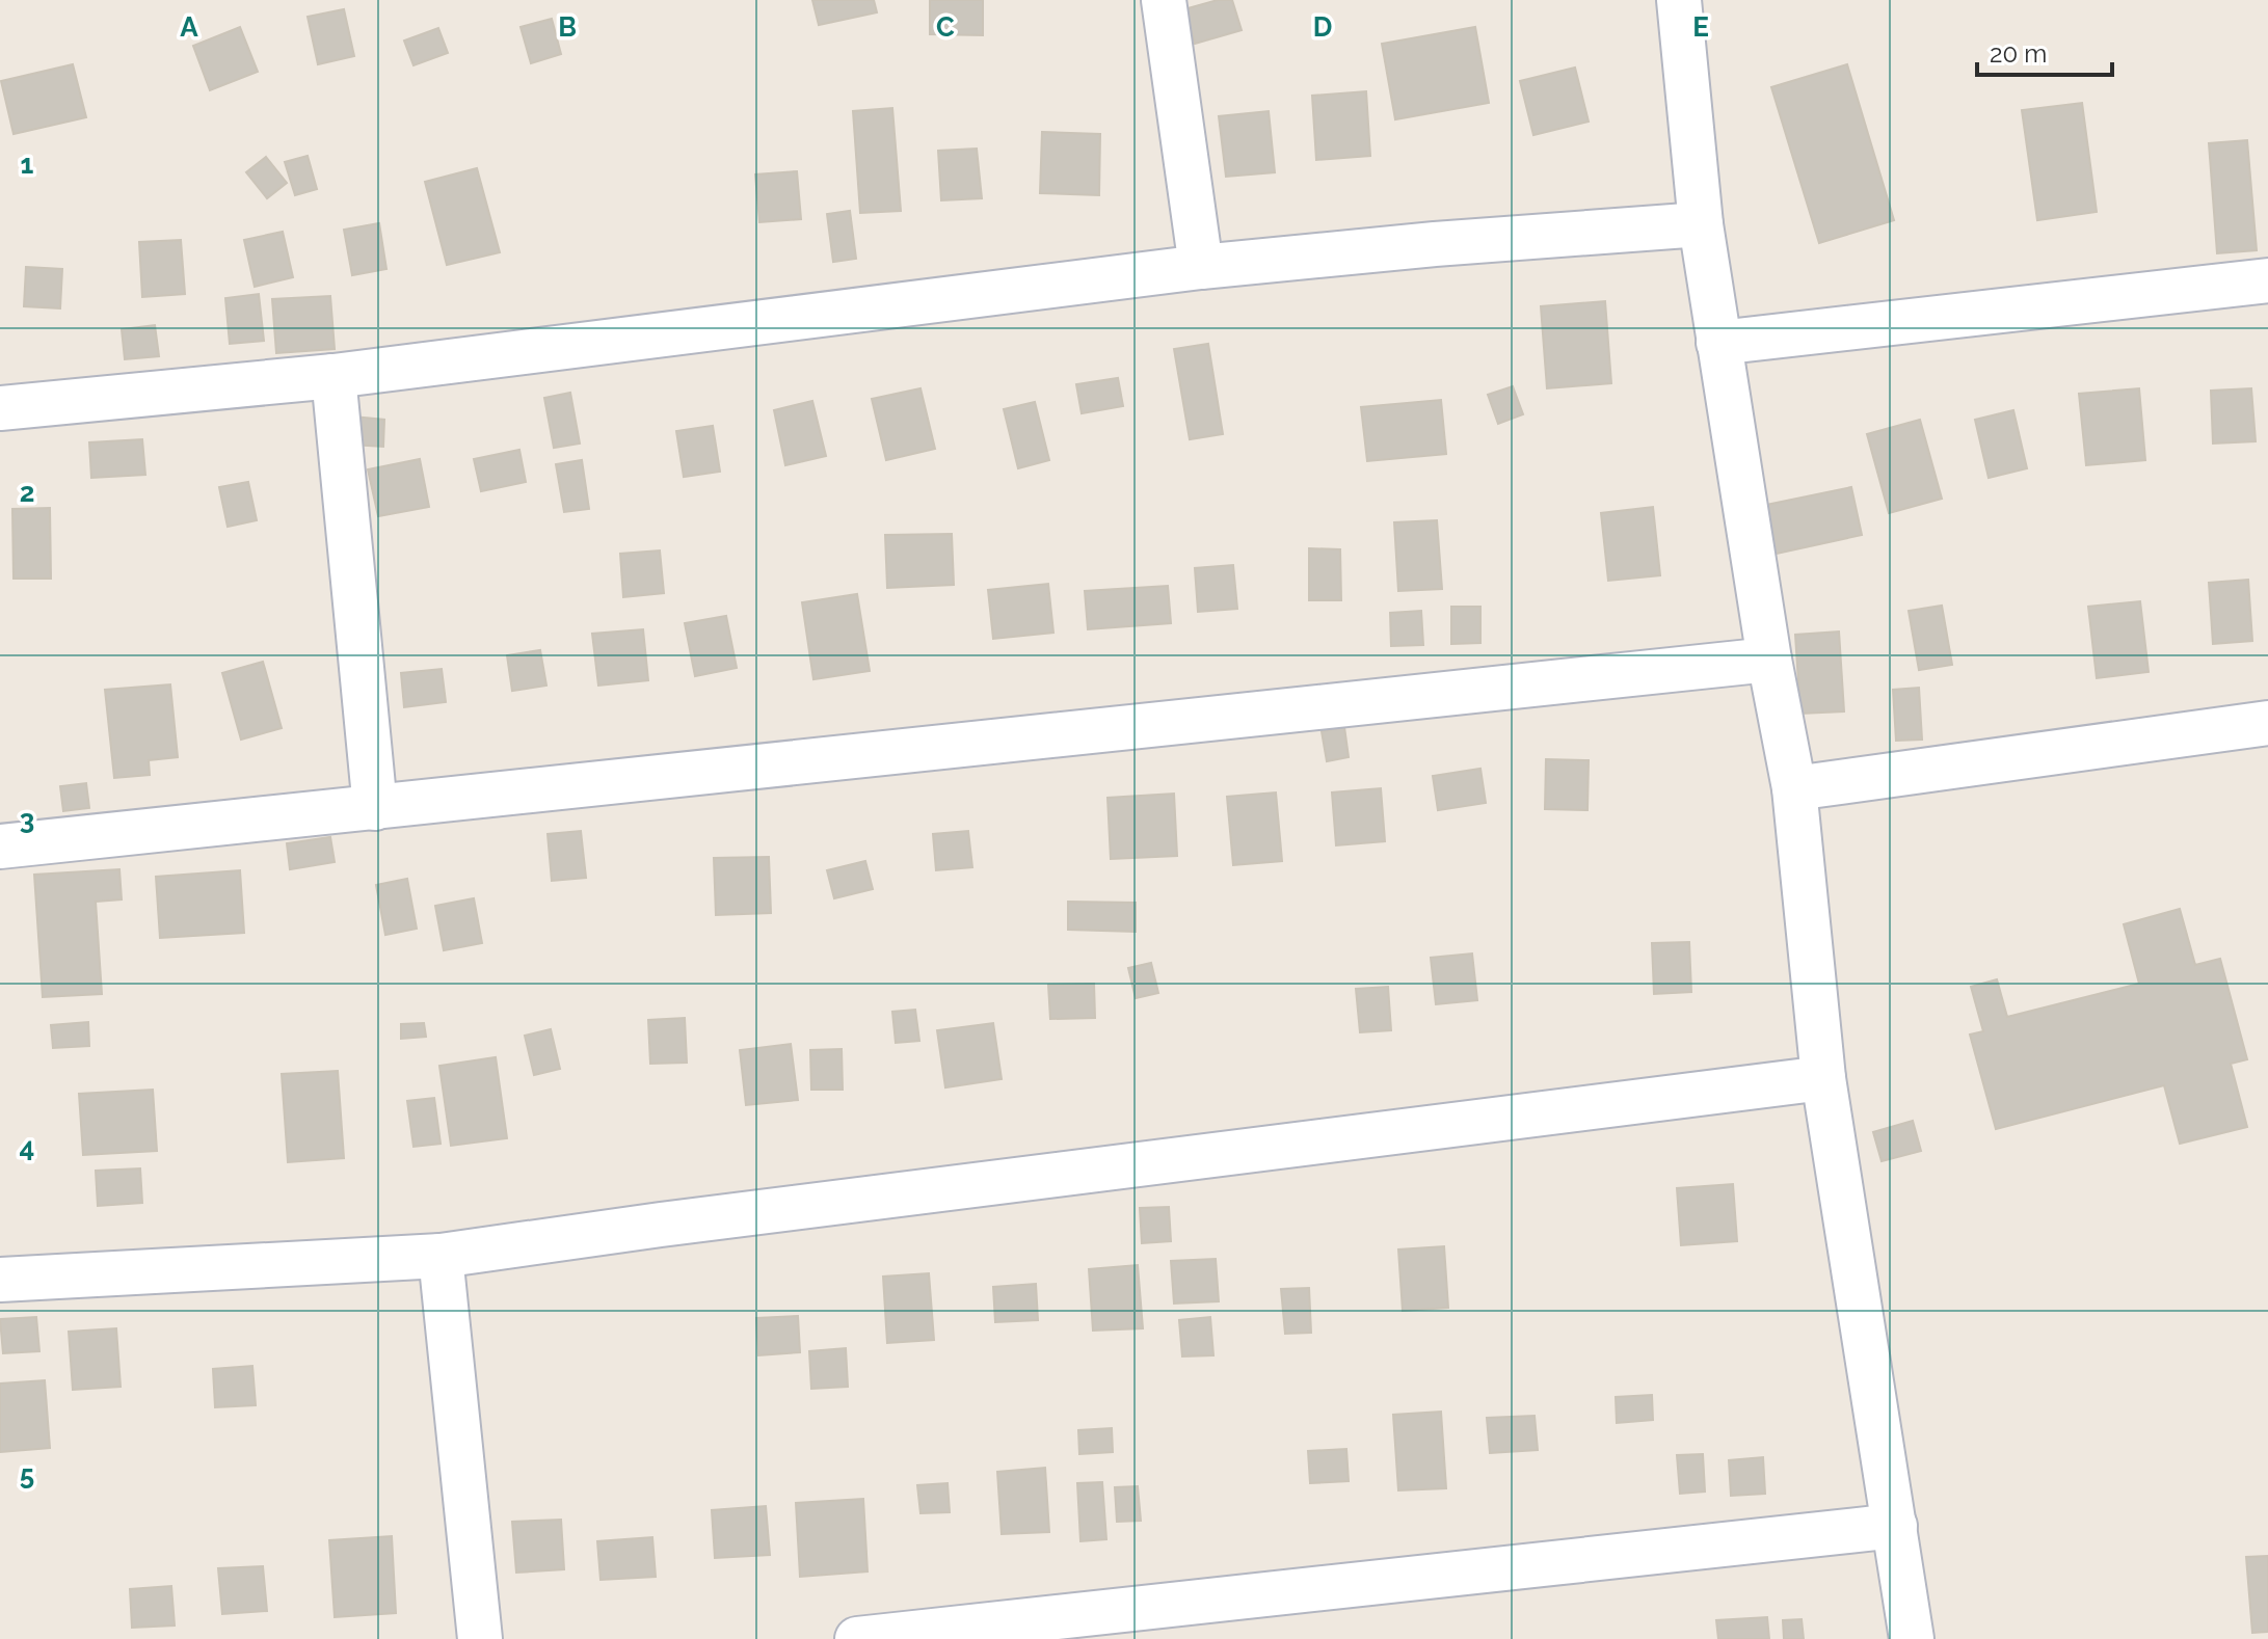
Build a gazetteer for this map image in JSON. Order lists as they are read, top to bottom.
{
  "scale_bar": "20 m",
  "grid": {
    "columns": [
      "A",
      "B",
      "C",
      "D",
      "E"
    ],
    "rows": [
      "1",
      "2",
      "3",
      "4",
      "5"
    ]
  }
}
